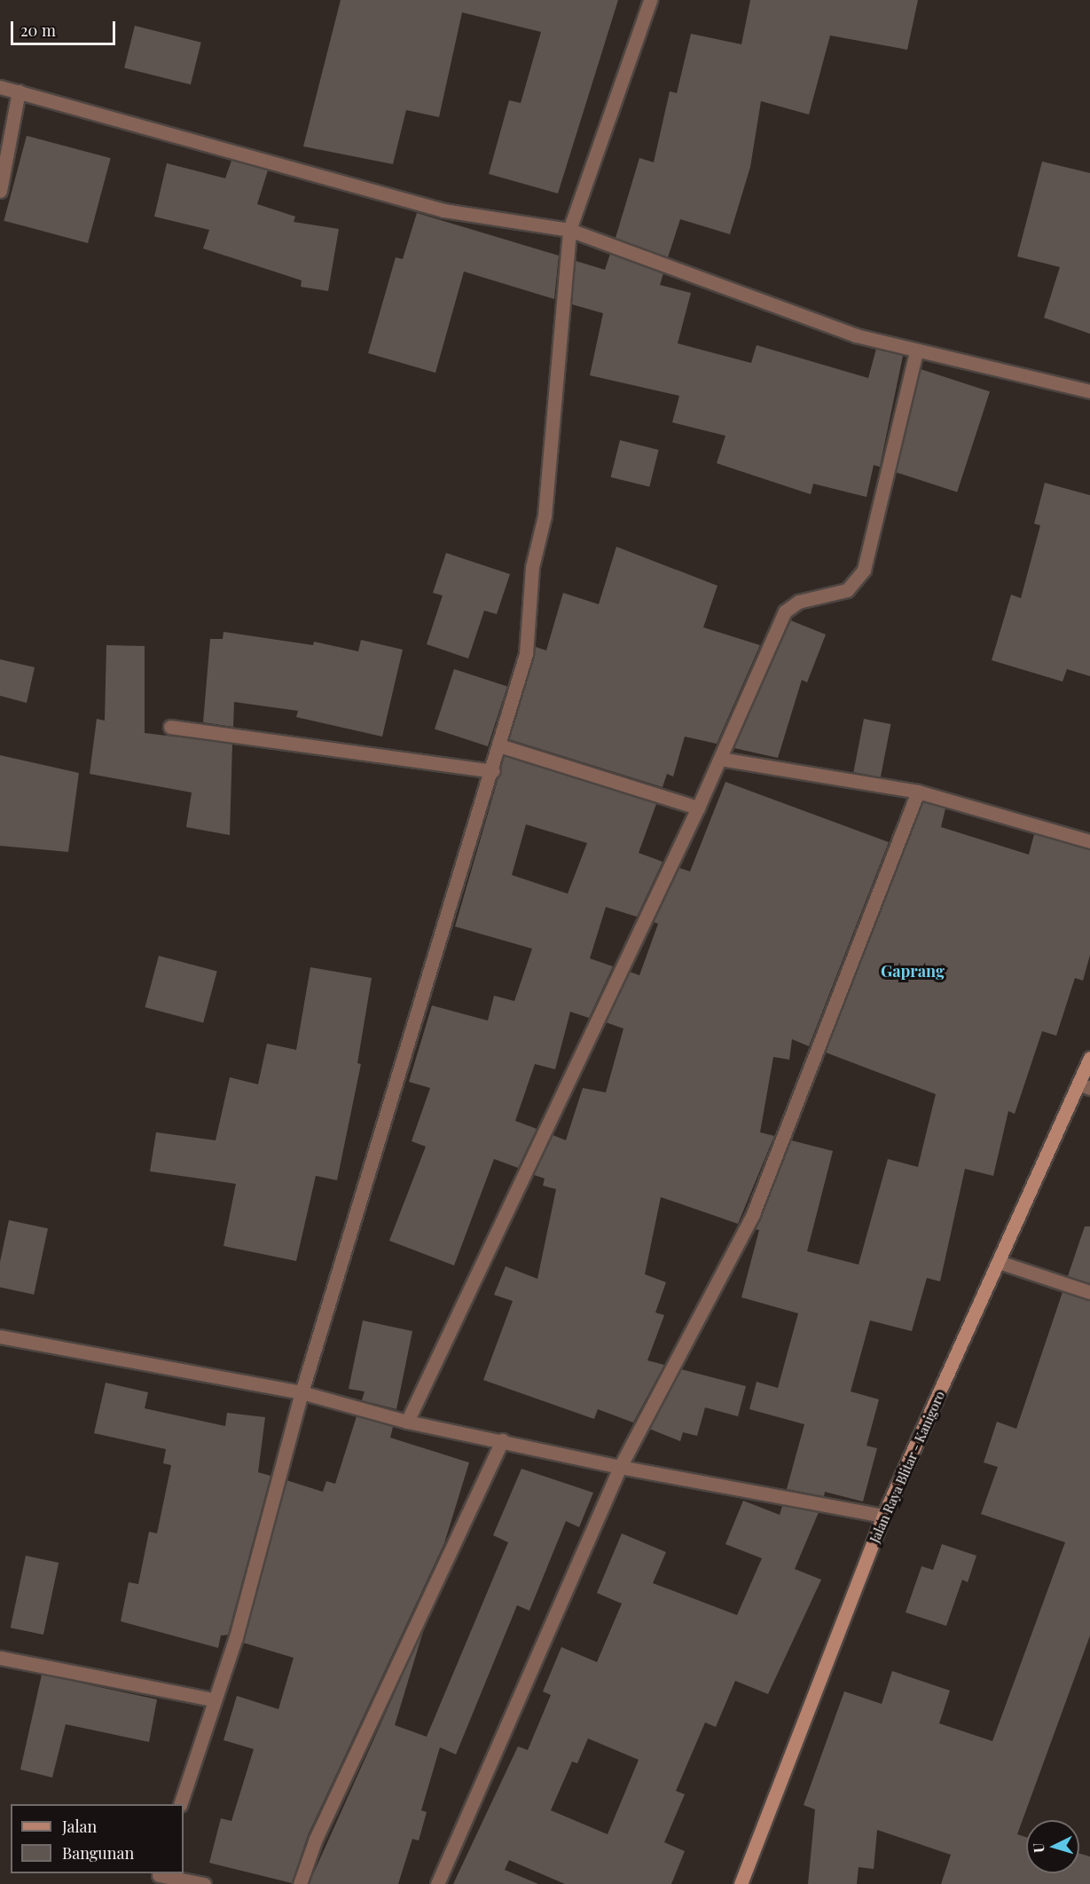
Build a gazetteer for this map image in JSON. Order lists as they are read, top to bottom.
{
  "streets": {
    "main road": ["Jalan Raya Blitar - Kanigoro"]
  },
  "districts": ["Gaprang"],
  "legend": ["Jalan", "Bangunan"],
  "scale_bar": "20 m",
  "north": "left"
}
